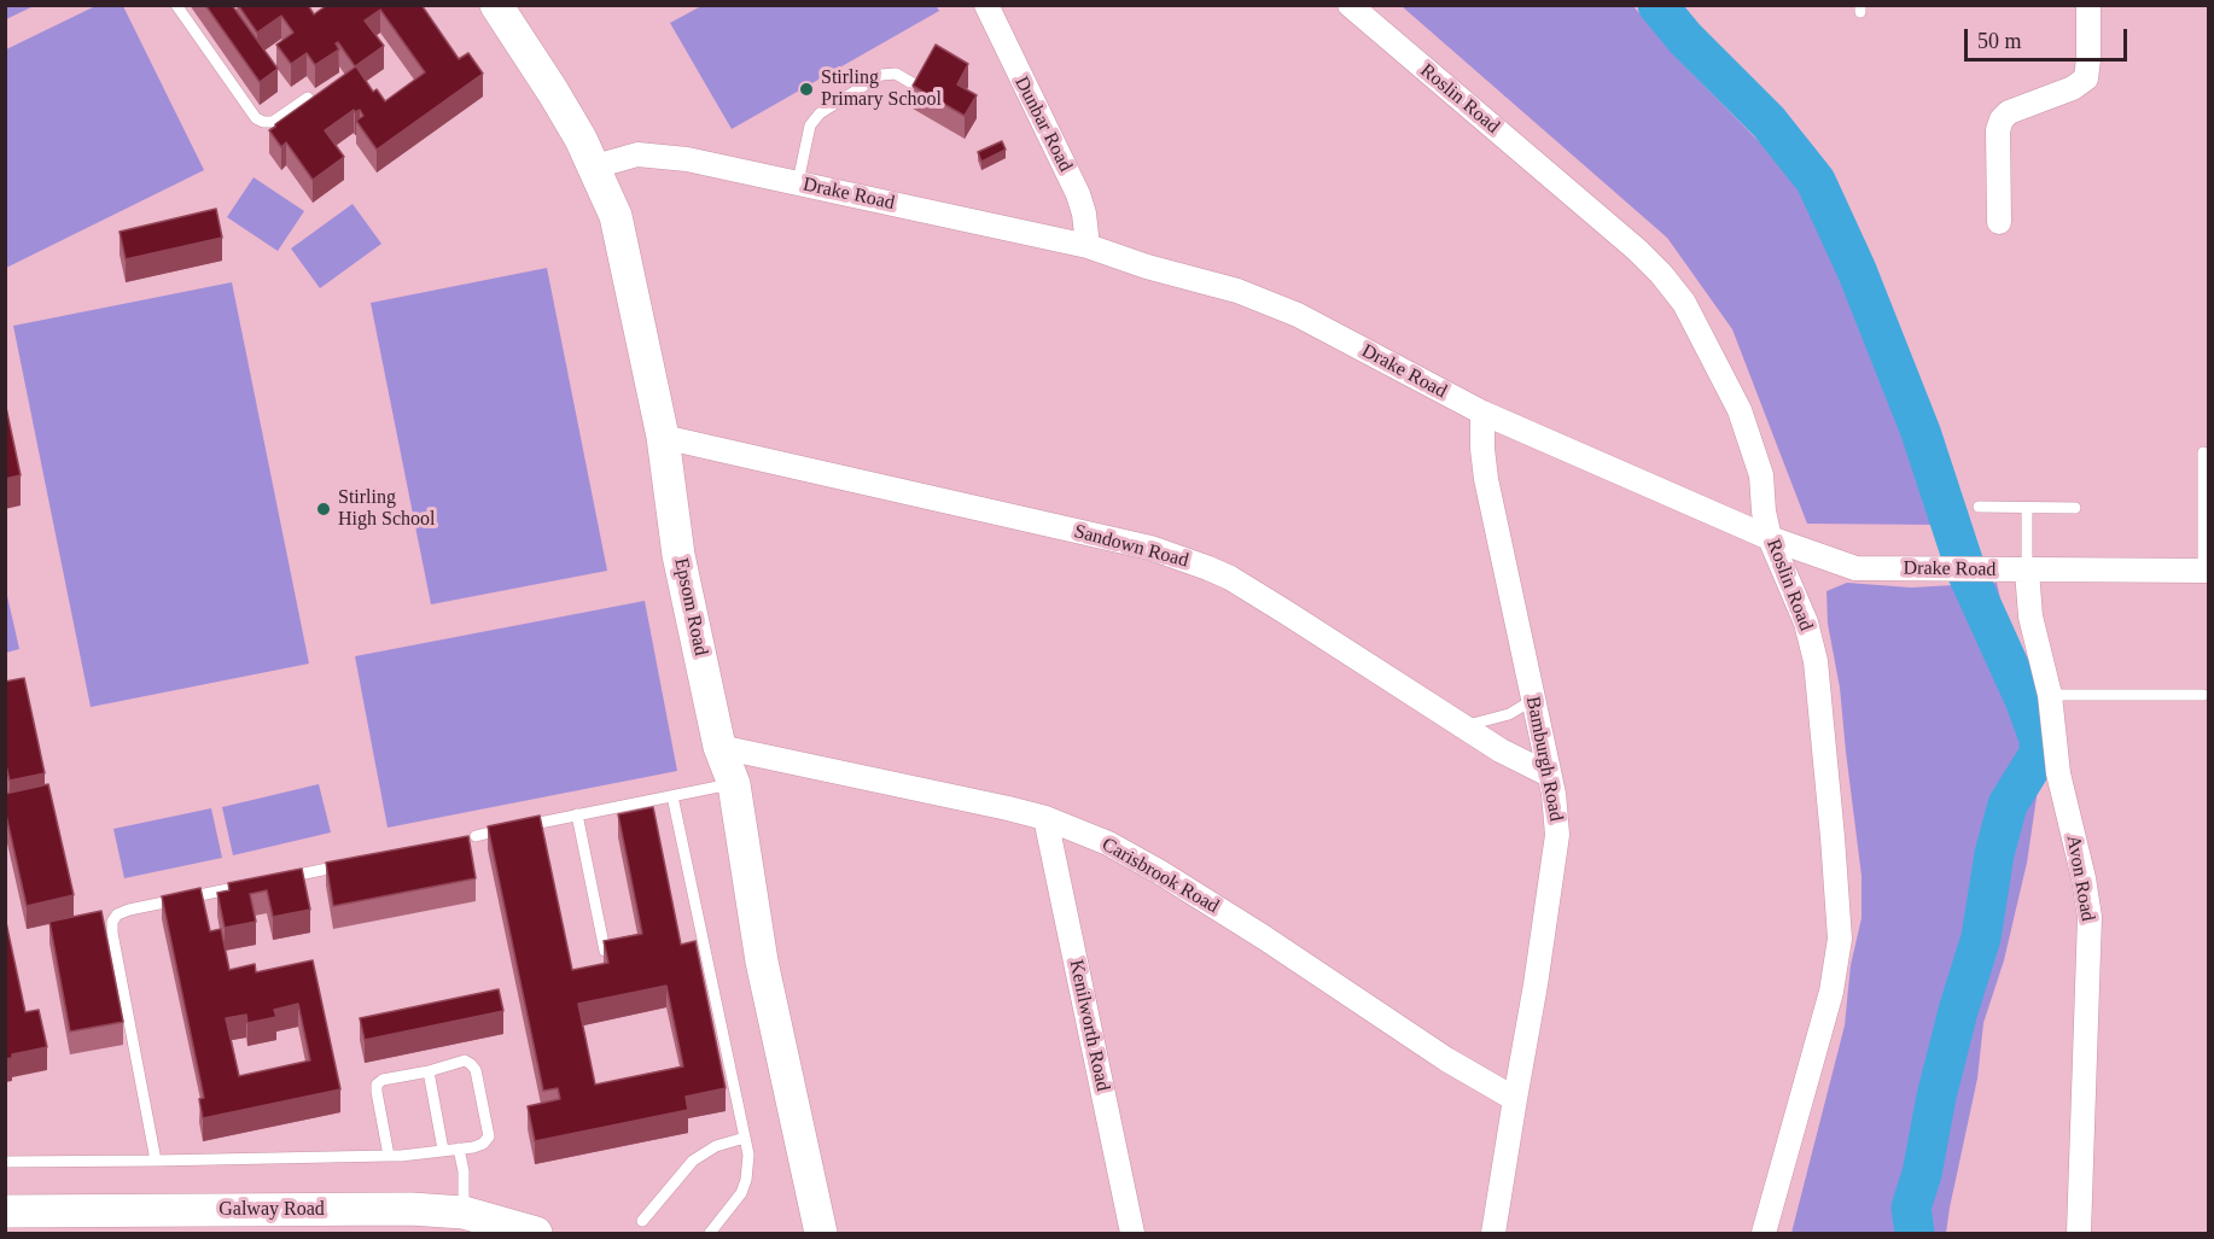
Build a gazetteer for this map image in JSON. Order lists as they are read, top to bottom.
{
  "streets": {
    "street": [
      "Roslin Road",
      "Dunbar Road",
      "Drake Road",
      "Sandown Road",
      "Epsom Road",
      "Bamburgh Road",
      "Carisbrook Road",
      "Avon Road",
      "Kenilworth Road",
      "Galway Road"
    ]
  },
  "crossings": [
    ["Roslin Road", "Drake Road"],
    ["Dunbar Road", "Drake Road"],
    ["Drake Road", "Epsom Road"],
    ["Drake Road", "Bamburgh Road"],
    ["Drake Road", "Avon Road"],
    ["Sandown Road", "Epsom Road"],
    ["Sandown Road", "Bamburgh Road"],
    ["Epsom Road", "Carisbrook Road"],
    ["Bamburgh Road", "Carisbrook Road"],
    ["Carisbrook Road", "Kenilworth Road"]
  ],
  "places": ["Stirling Primary School", "Stirling High School"],
  "scale_bar": "50 m"
}
